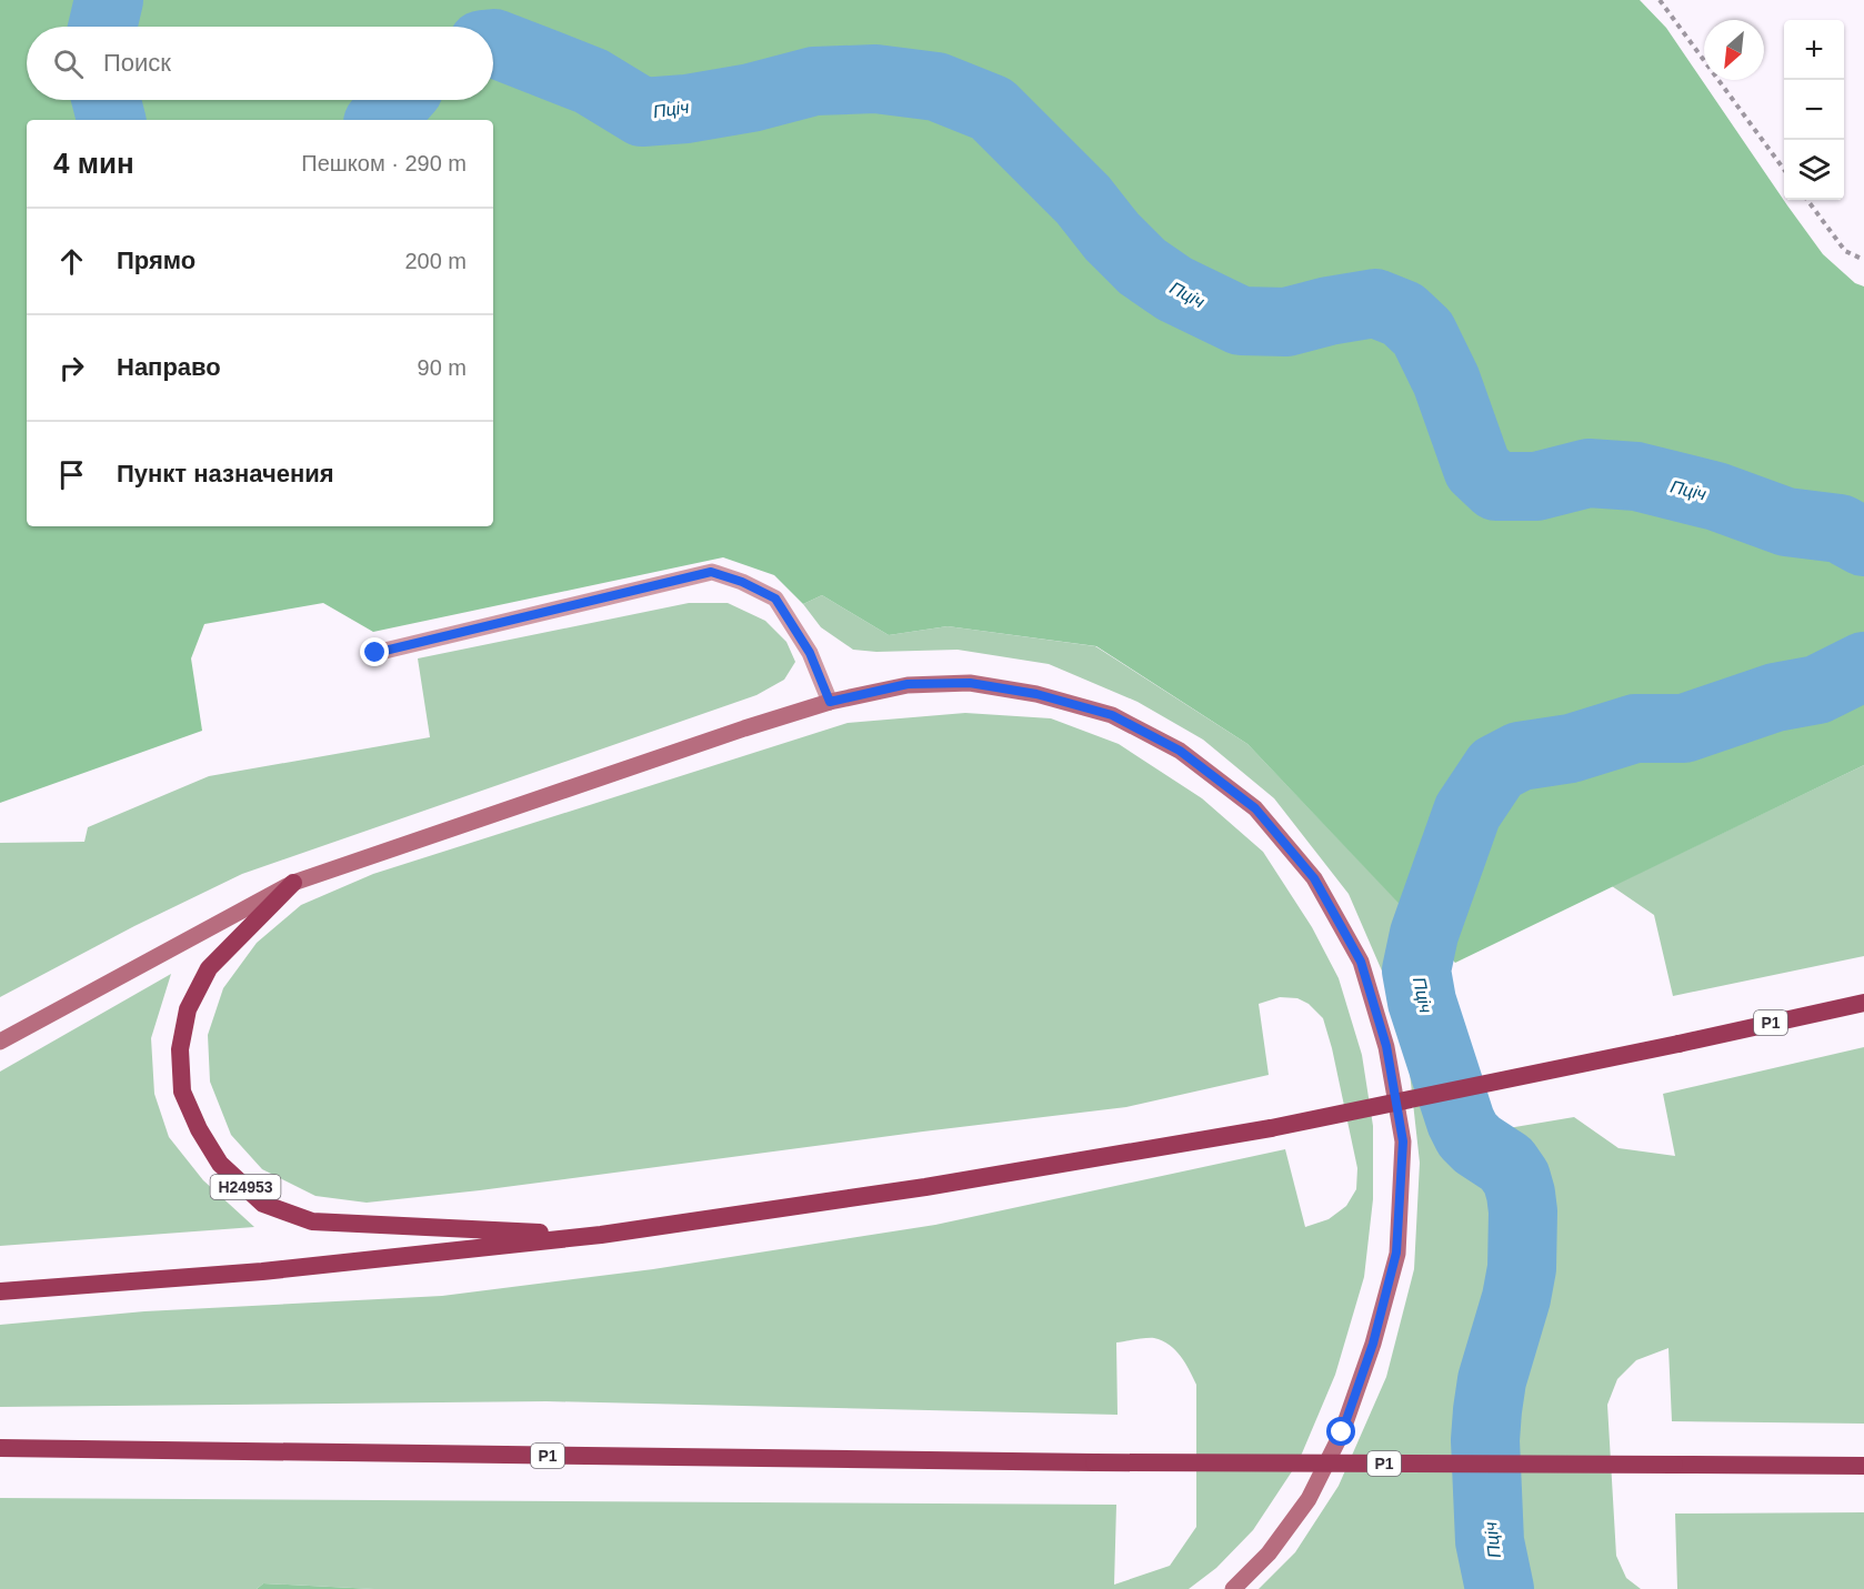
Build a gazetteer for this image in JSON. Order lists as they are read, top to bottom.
{
  "streets": {
    "highway": ["Р1", "Н24953"]
  },
  "crossings": [
    ["Р1", "Н24953"]
  ],
  "water": ["Пціч"],
  "north": "bottom left",
  "page": {
    "map_buttons": ["+", "−"],
    "search": "Поиск",
    "heading": ["4 мин", "Пешком · 290 m"],
    "list": [
      ["Прямо", "200 m"],
      ["Направо", "90 m"],
      "Пункт назначения"
    ]
  }
}
